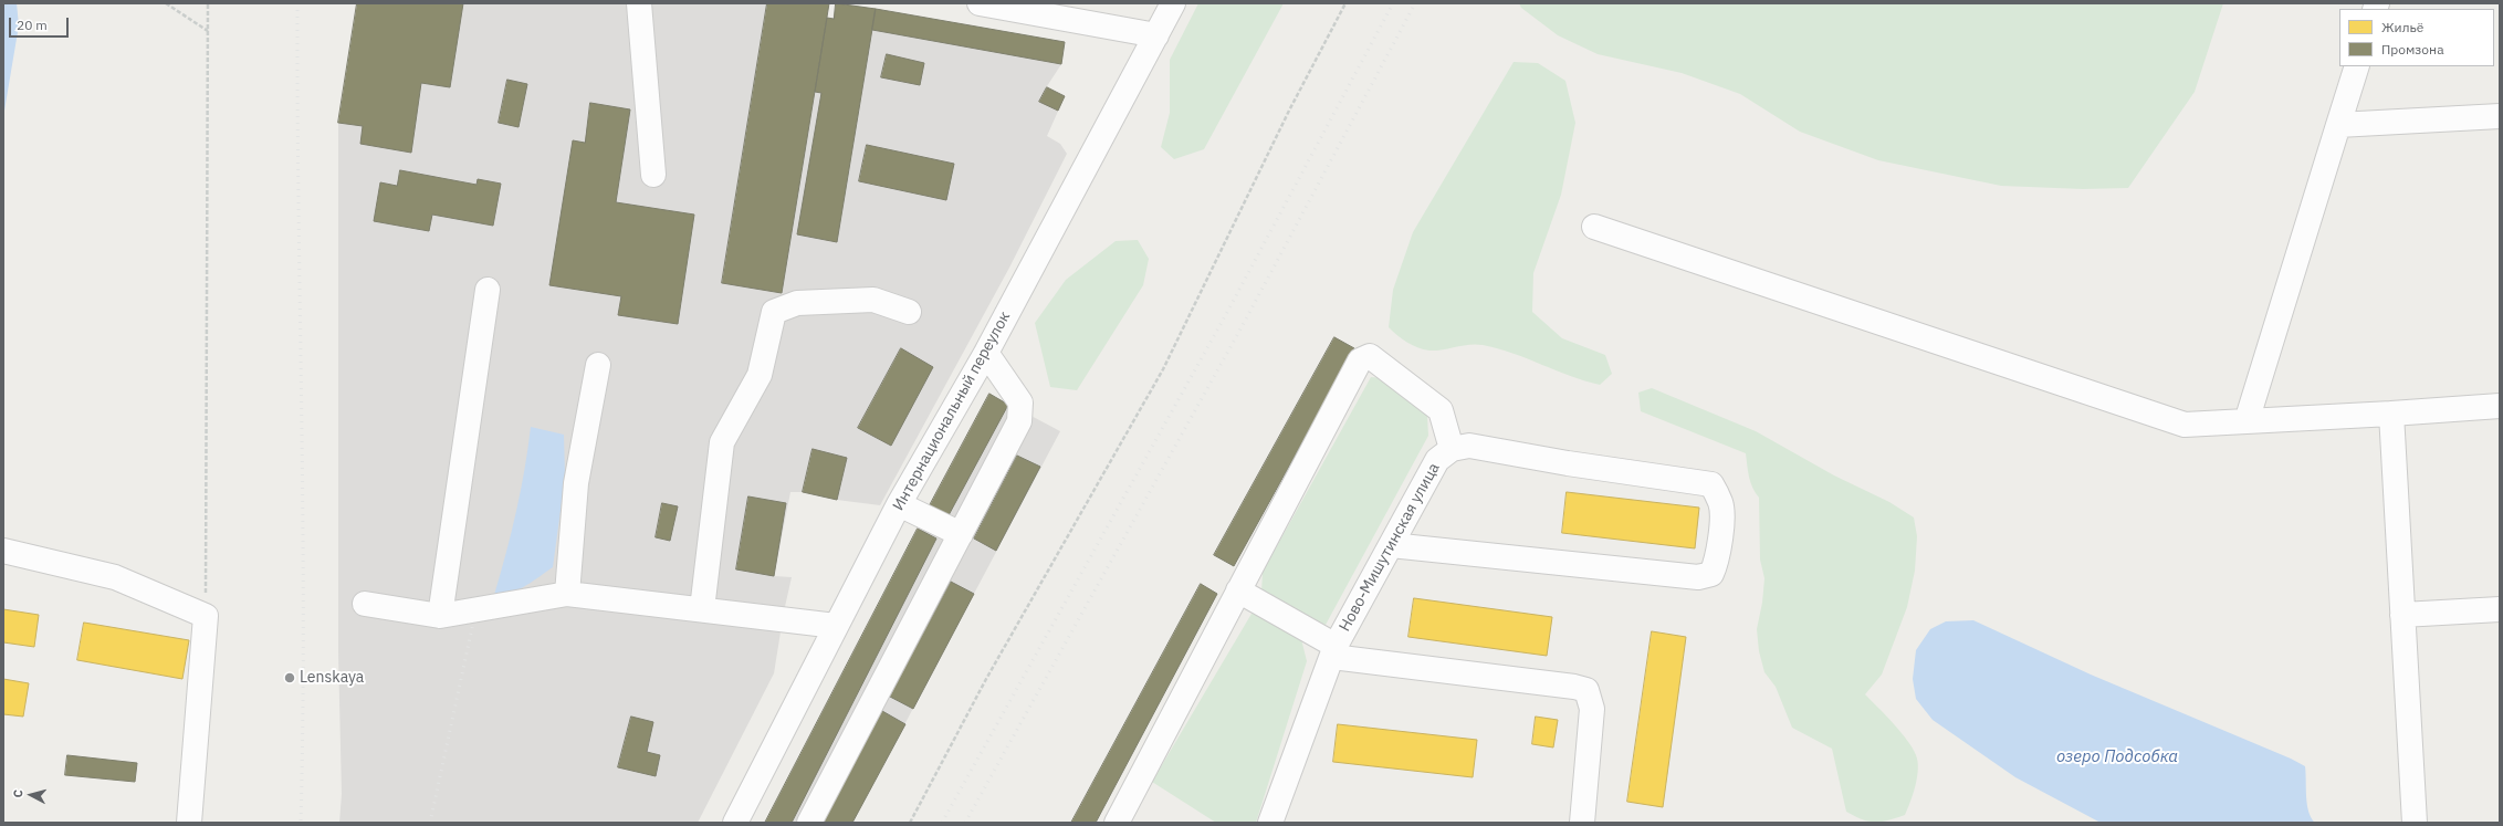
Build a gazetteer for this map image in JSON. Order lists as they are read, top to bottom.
{
  "streets": {
    "street": ["Интернациональный переулок", "Ново-Мишутинская улица"]
  },
  "water": ["озеро Подсобка"],
  "places": ["Lenskaya"],
  "legend": ["Жильё", "Промзона"],
  "scale_bar": "20 m",
  "north": "left"
}
